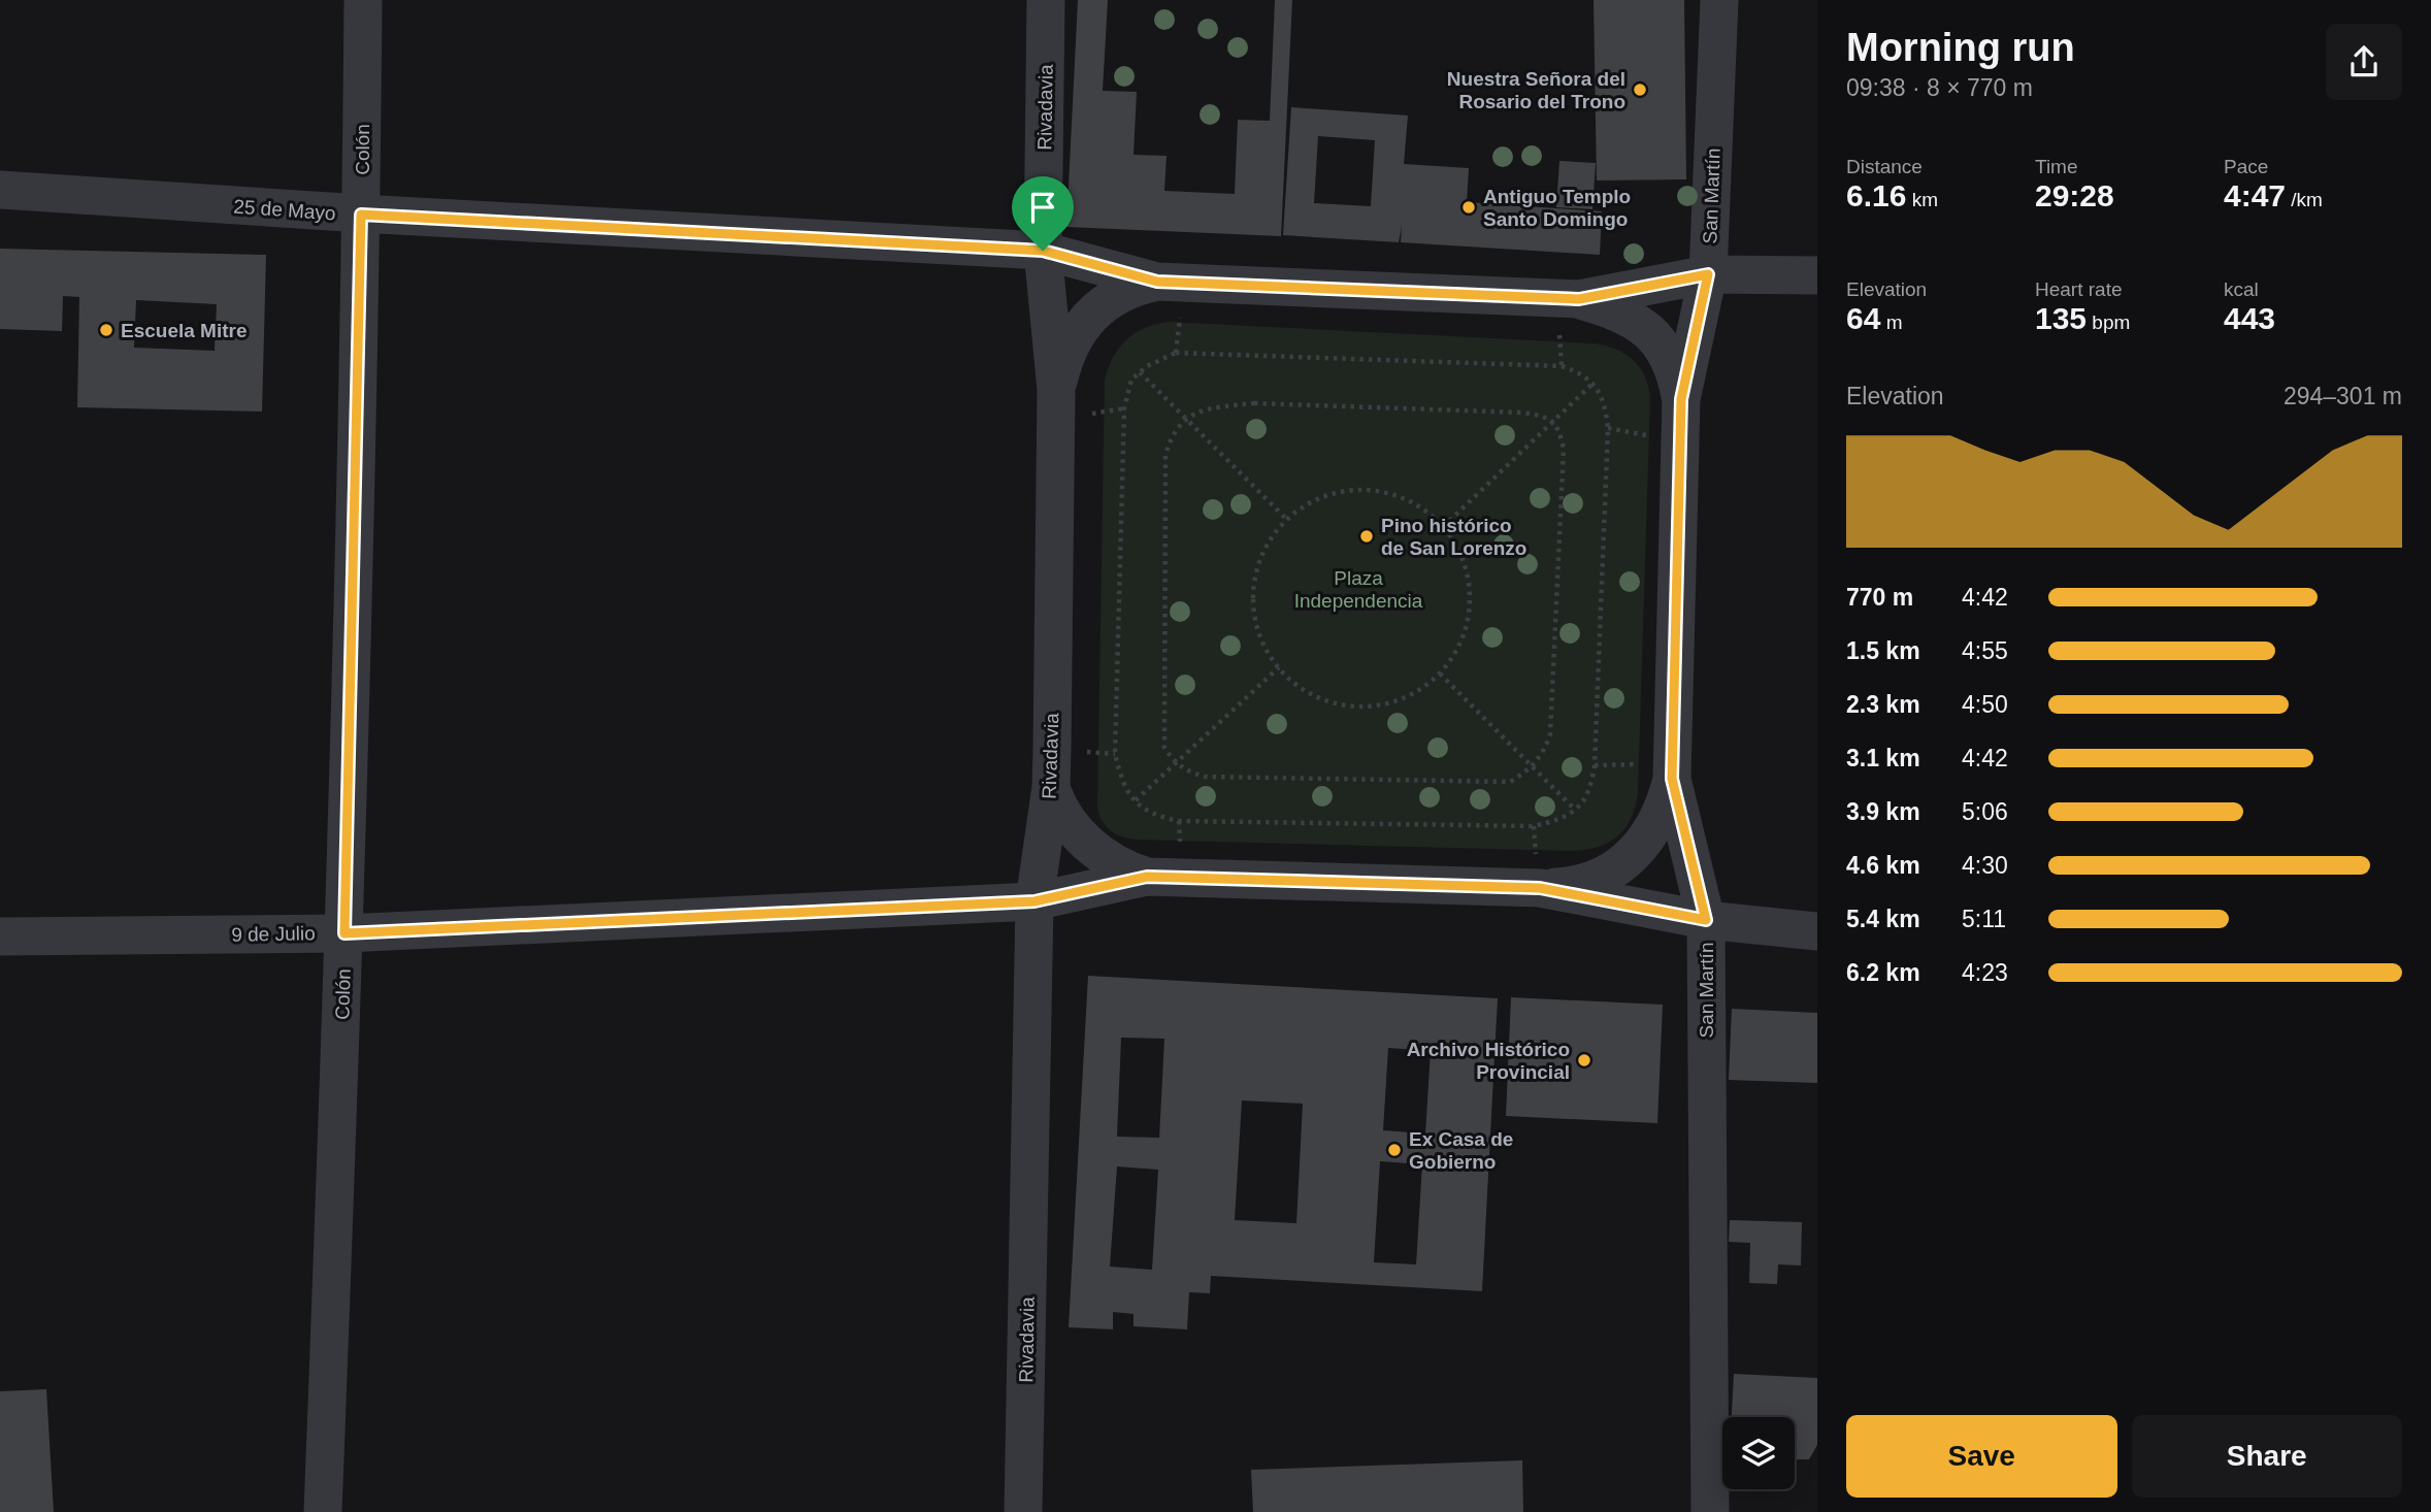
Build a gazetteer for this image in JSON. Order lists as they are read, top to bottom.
{
  "streets": {
    "street": [
      "Rivadavia",
      "Colón",
      "San Martín",
      "25 de Mayo",
      "9 de Julio"
    ]
  },
  "crossings": [
    ["Rivadavia", "25 de Mayo"],
    ["Rivadavia", "9 de Julio"],
    ["Colón", "25 de Mayo"],
    ["Colón", "9 de Julio"],
    ["San Martín", "25 de Mayo"],
    ["San Martín", "9 de Julio"]
  ],
  "parks": ["Plaza Independencia"],
  "places": [
    "Nuestra Señora del Rosario del Trono",
    "Antiguo Templo Santo Domingo",
    "Escuela Mitre",
    "Pino histórico de San Lorenzo",
    "Archivo Histórico Provincial",
    "Ex Casa de Gobierno"
  ],
  "page": {
    "heading": ["Morning run", "09:38 · 8 × 770 m"],
    "stats": [
      ["Distance", "6.16 km"],
      ["Time", "29:28"],
      ["Pace", "4:47 /km"],
      ["Elevation", "64 m"],
      ["Heart rate", "135 bpm"],
      ["kcal", "443"]
    ],
    "chart": ["Elevation", "294–301 m"],
    "list": [
      {
        "name": "770 m",
        "note": "4:42"
      },
      {
        "name": "1.5 km",
        "note": "4:55"
      },
      {
        "name": "2.3 km",
        "note": "4:50"
      },
      {
        "name": "3.1 km",
        "note": "4:42"
      },
      {
        "name": "3.9 km",
        "note": "5:06"
      },
      {
        "name": "4.6 km",
        "note": "4:30"
      },
      {
        "name": "5.4 km",
        "note": "5:11"
      },
      {
        "name": "6.2 km",
        "note": "4:23"
      }
    ],
    "buttons": ["Save", "Share"]
  }
}
